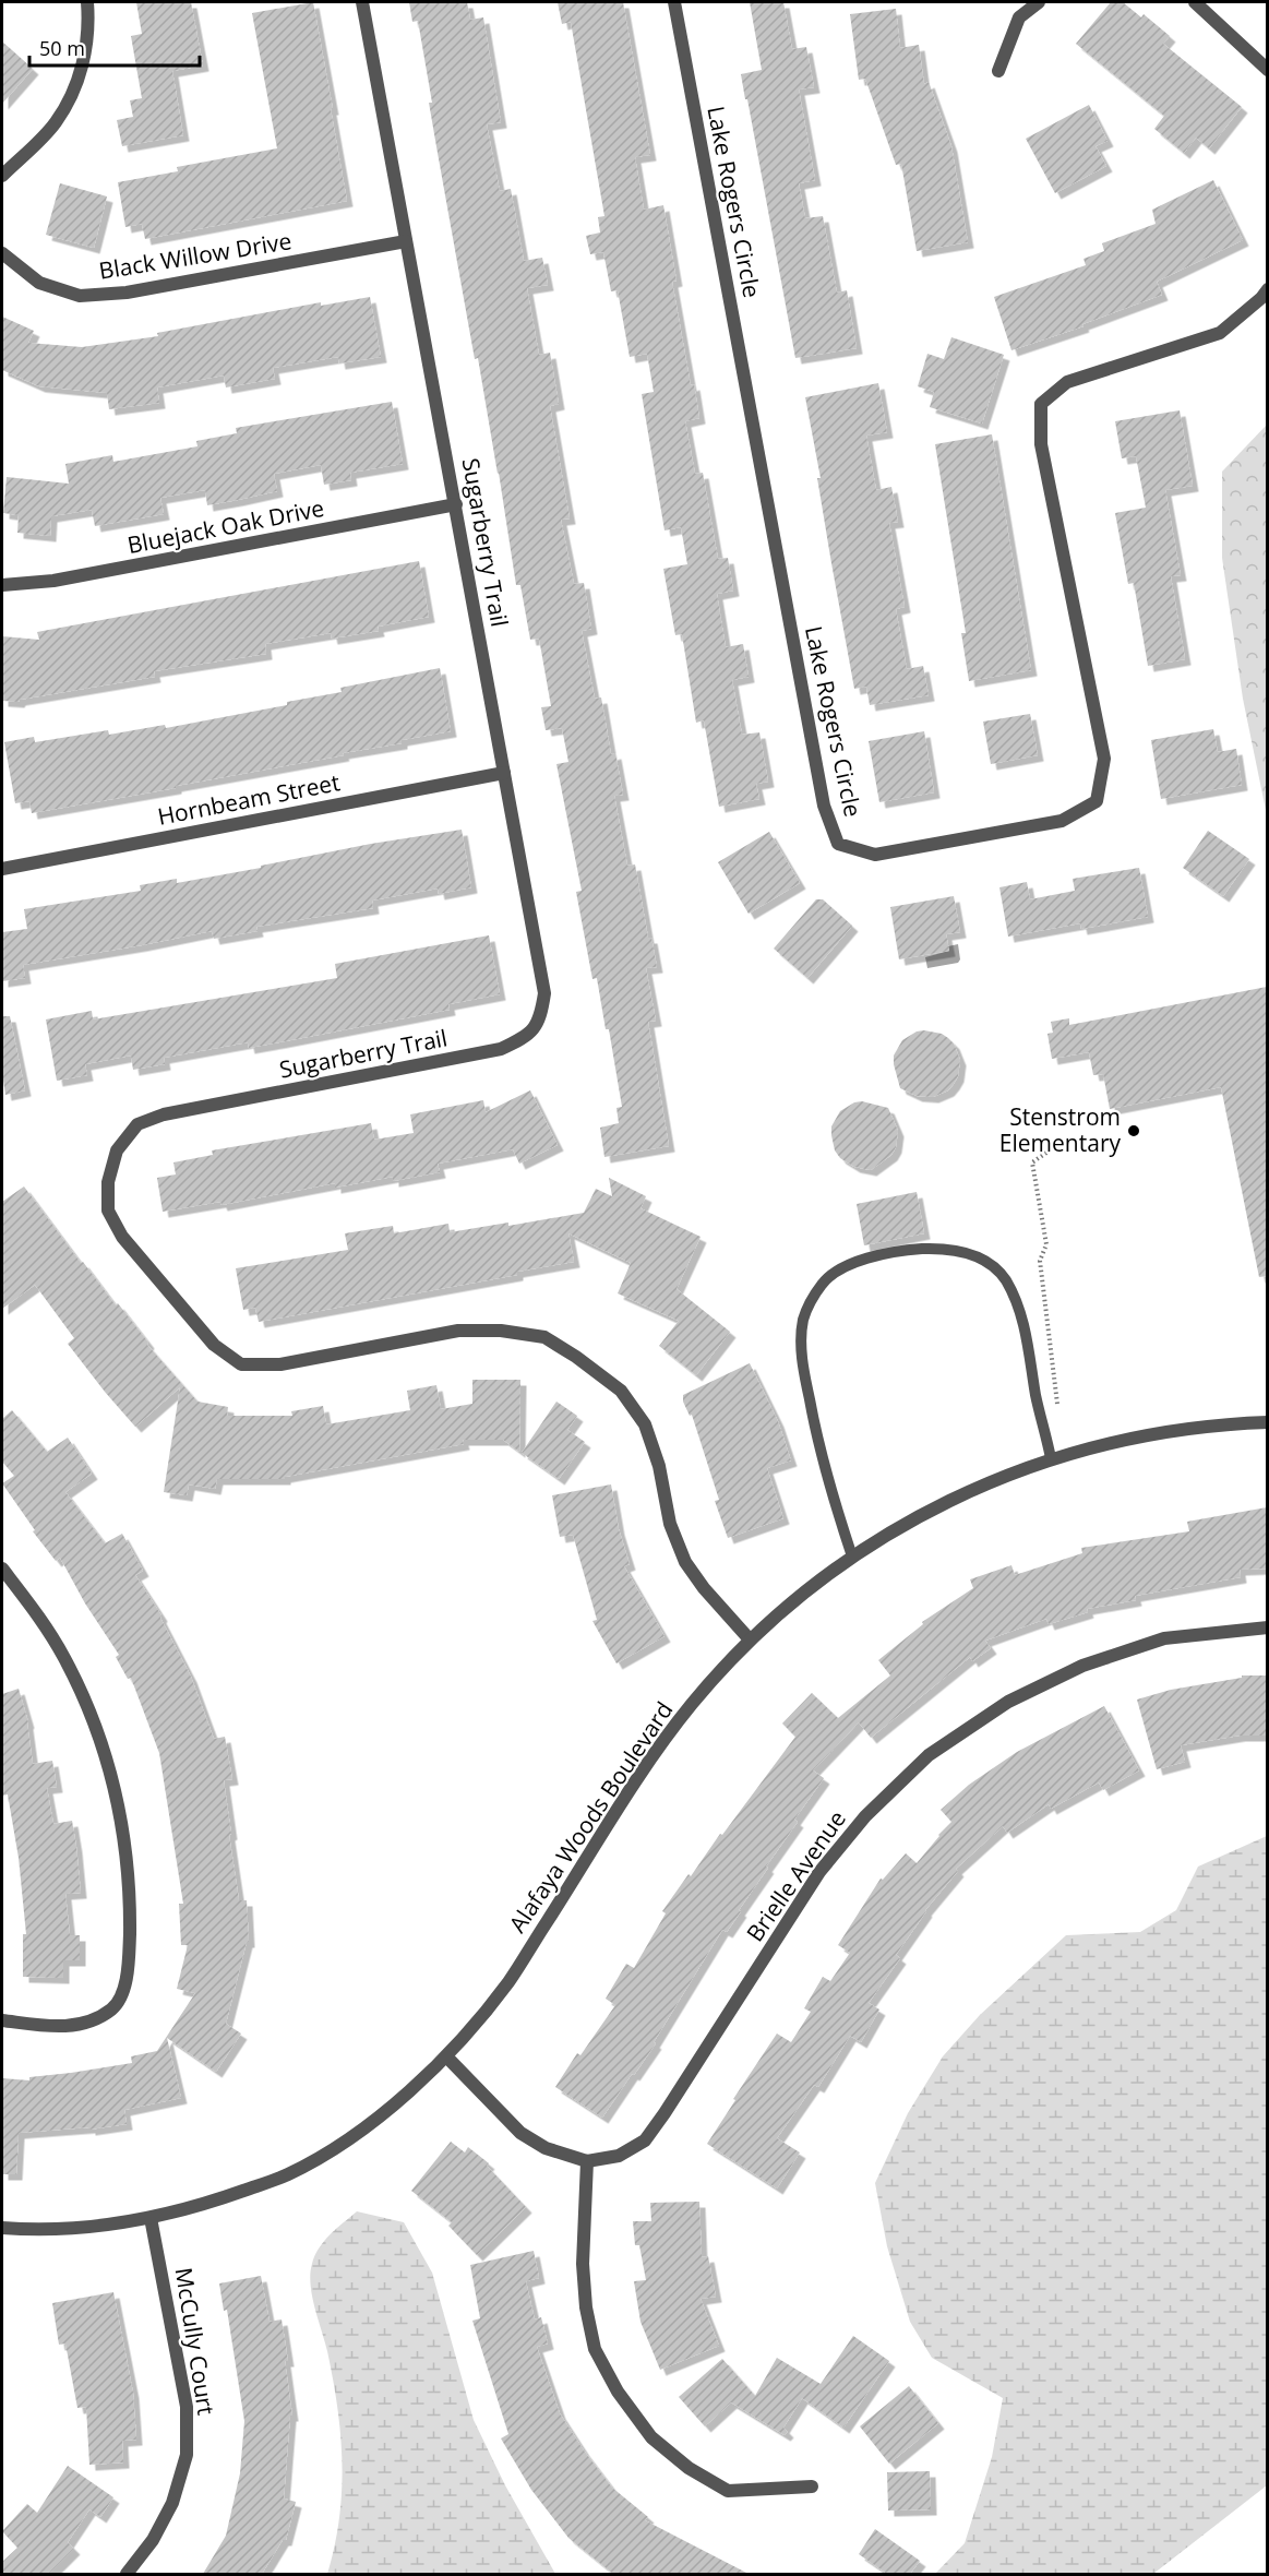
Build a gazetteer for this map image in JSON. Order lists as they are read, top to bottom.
{
  "streets": {
    "street": [
      "Lake Rogers Circle",
      "Black Willow Drive",
      "Bluejack Oak Drive",
      "Sugarberry Trail",
      "Hornbeam Street",
      "Alafaya Woods Boulevard",
      "Brielle Avenue",
      "McCully Court"
    ]
  },
  "crossings": [
    ["Black Willow Drive", "Sugarberry Trail"],
    ["Bluejack Oak Drive", "Sugarberry Trail"],
    ["Sugarberry Trail", "Hornbeam Street"],
    ["Sugarberry Trail", "Alafaya Woods Boulevard"],
    ["Alafaya Woods Boulevard", "Brielle Avenue"],
    ["Alafaya Woods Boulevard", "McCully Court"]
  ],
  "places": ["Stenstrom Elementary"],
  "scale_bar": "50 m"
}
